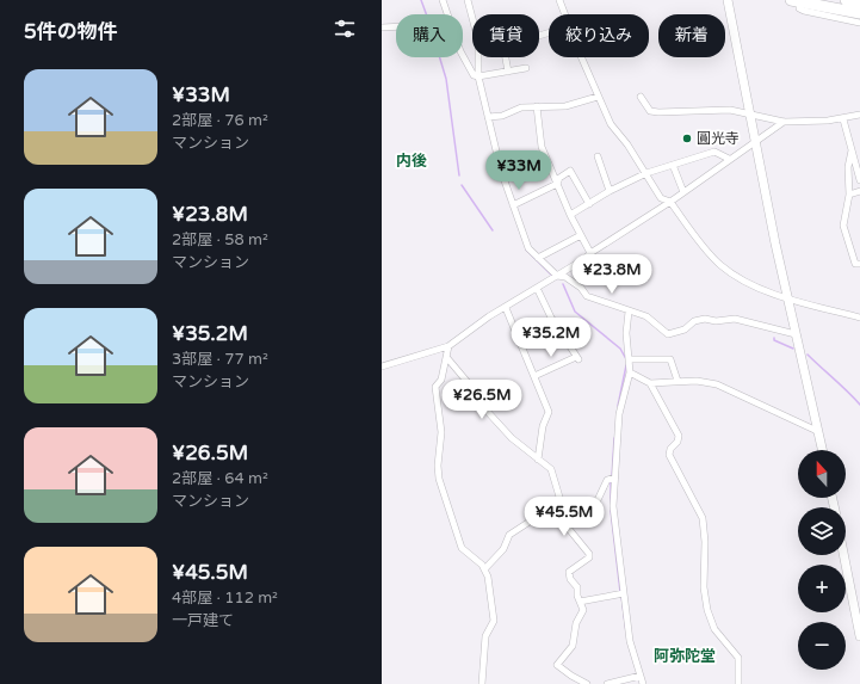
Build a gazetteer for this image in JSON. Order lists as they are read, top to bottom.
{
  "districts": ["内後", "阿弥陀堂"],
  "places": ["圓光寺"],
  "north": "top",
  "page": {
    "heading": "5件の物件",
    "chip": [
      "購入",
      "賃貸",
      "絞り込み",
      "新着"
    ],
    "list": [
      {
        "name": "¥33M",
        "note": "2部屋 · 76 m² · マンション"
      },
      {
        "name": "¥23.8M",
        "note": "2部屋 · 58 m² · マンション"
      },
      {
        "name": "¥35.2M",
        "note": "3部屋 · 77 m² · マンション"
      },
      {
        "name": "¥26.5M",
        "note": "2部屋 · 64 m² · マンション"
      },
      {
        "name": "¥45.5M",
        "note": "4部屋 · 112 m² · 一戸建て"
      }
    ],
    "price": [
      "¥33M",
      "¥23.8M",
      "¥35.2M",
      "¥26.5M",
      "¥45.5M"
    ],
    "map_buttons": ["+", "−"]
  }
}
